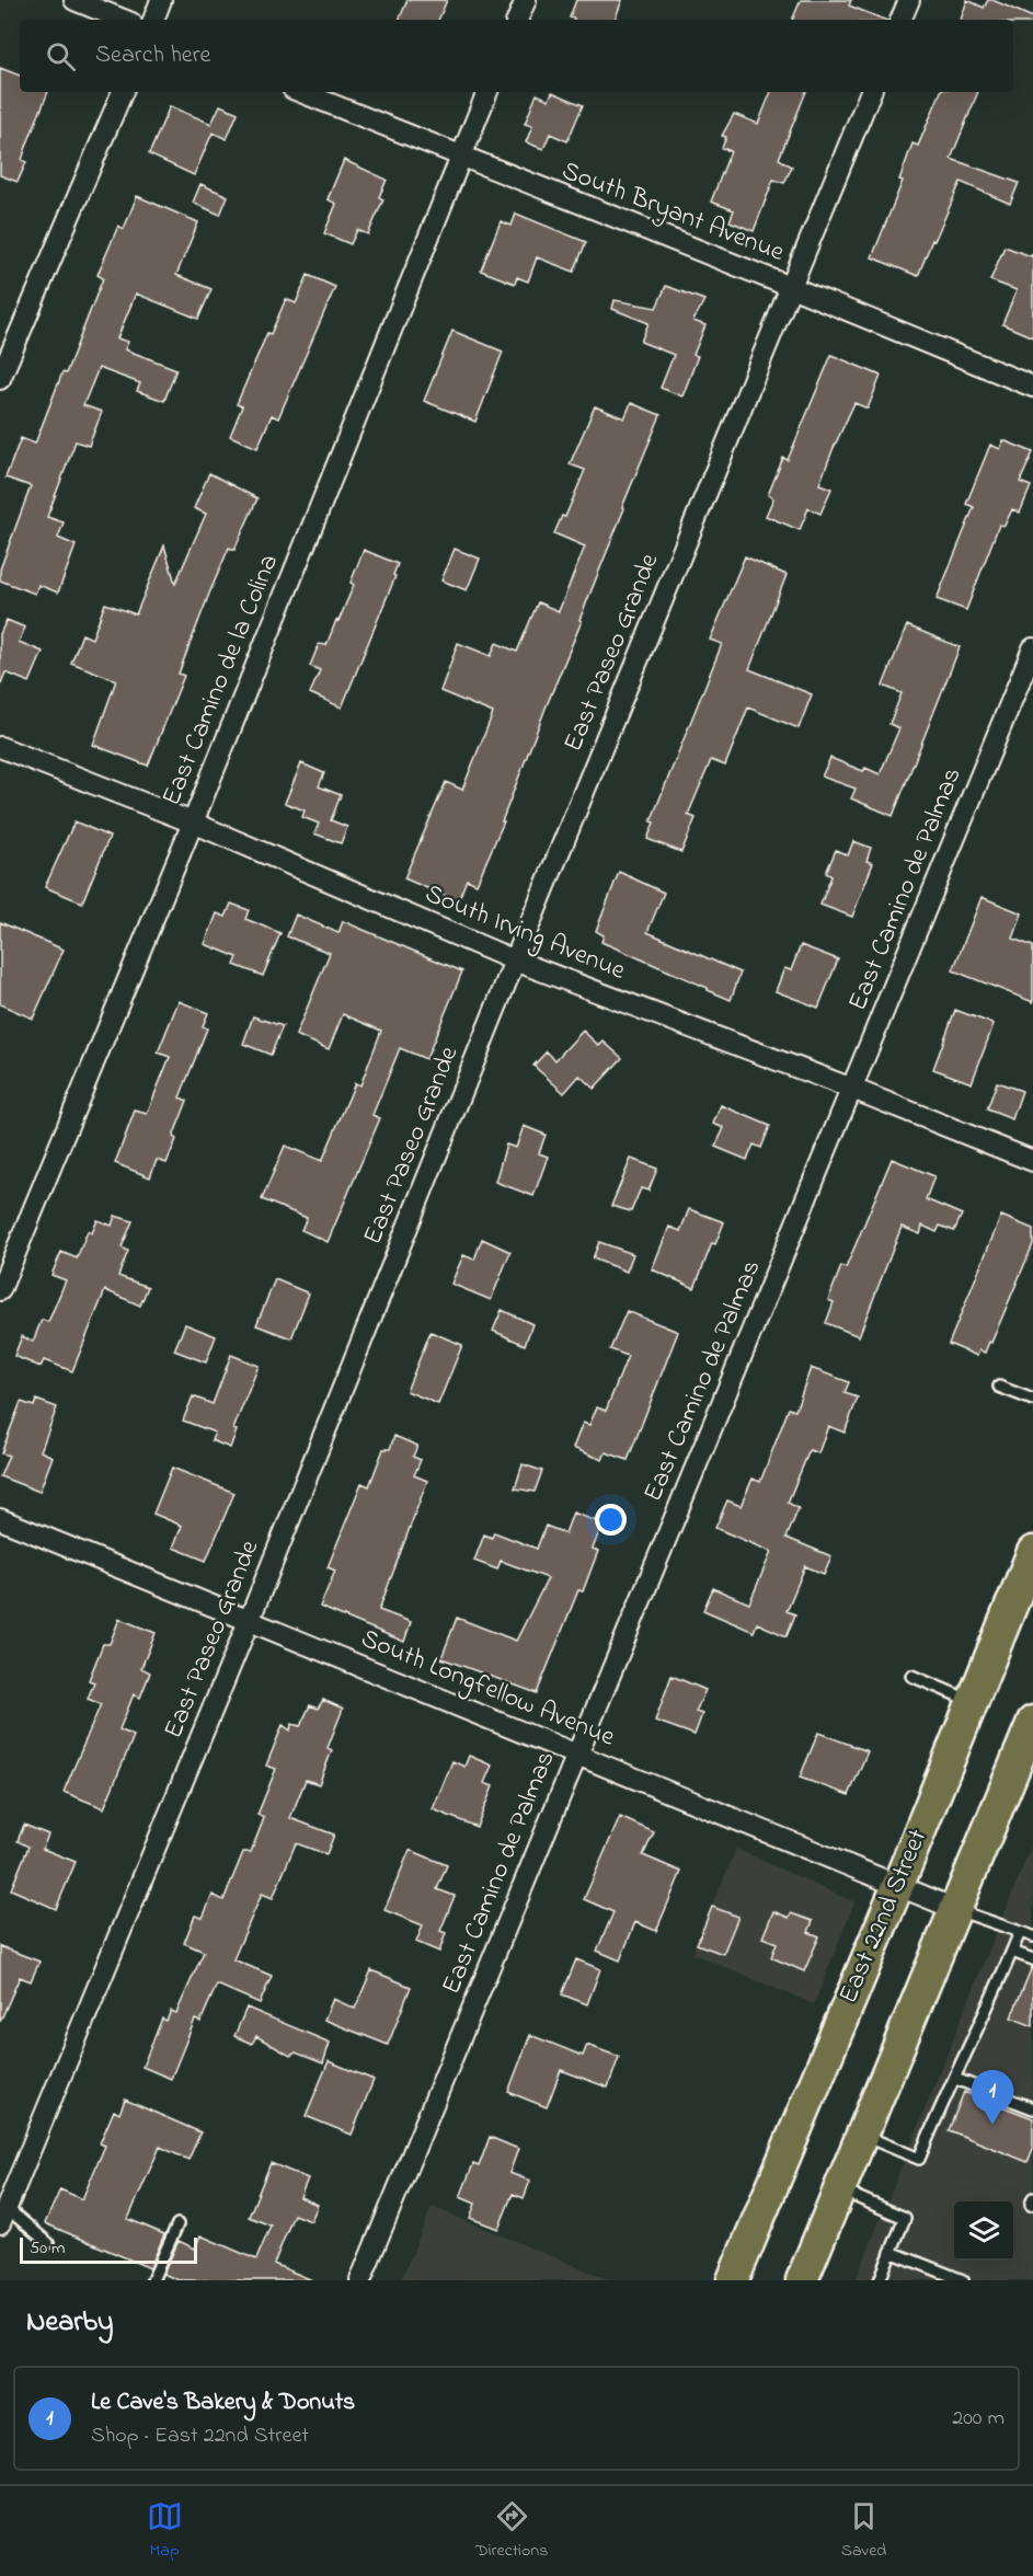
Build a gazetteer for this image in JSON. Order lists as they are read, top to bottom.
{
  "streets": {
    "main road": ["East 22nd Street"],
    "street": [
      "South Bryant Avenue",
      "East Paseo Grande",
      "East Camino de la Colina",
      "East Camino de Palmas",
      "South Irving Avenue",
      "South Longfellow Avenue"
    ]
  },
  "crossings": [
    ["South Bryant Avenue", "East Paseo Grande"],
    ["South Bryant Avenue", "East Camino de la Colina"],
    ["East Paseo Grande", "South Irving Avenue"],
    ["East Paseo Grande", "South Longfellow Avenue"],
    ["East Camino de la Colina", "South Irving Avenue"],
    ["East Camino de Palmas", "South Irving Avenue"],
    ["East Camino de Palmas", "South Longfellow Avenue"],
    ["South Longfellow Avenue", "East 22nd Street"]
  ],
  "scale_bar": "50 m",
  "page": {
    "search": "Search here",
    "pins": "1",
    "scale": "50 m",
    "heading": "Nearby",
    "list": [
      {
        "mark": "1",
        "name": "Le Cave's Bakery & Donuts",
        "note": "Shop · East 22nd Street",
        "value": "200 m"
      }
    ],
    "nav": ["Map", "Directions", "Saved"]
  }
}
